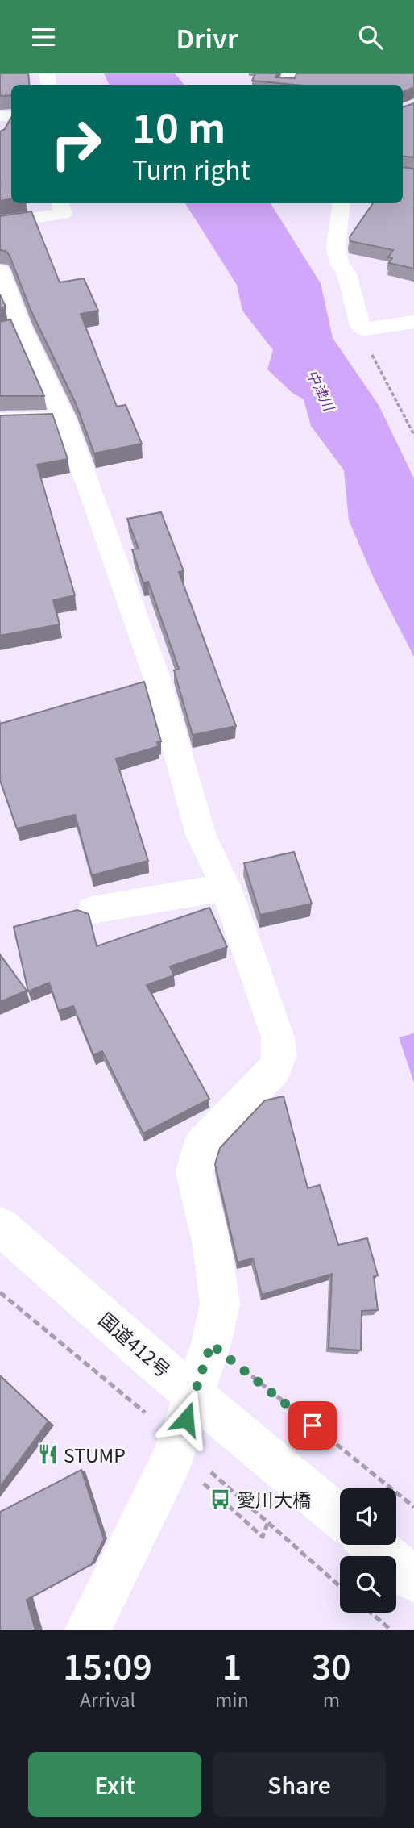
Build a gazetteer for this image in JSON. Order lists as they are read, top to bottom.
{
  "streets": {
    "main road": ["国道412号"]
  },
  "water": ["中津川"],
  "places": {
    "restaurant": ["STUMP"],
    "bus stop": ["愛川大橋"]
  },
  "page": {
    "header": "Drivr",
    "turn": ["10 m", "Turn right"],
    "eta": [
      "15:09",
      "Arrival",
      "1",
      "min",
      "30",
      "m"
    ],
    "buttons": ["Exit", "Share"]
  }
}
